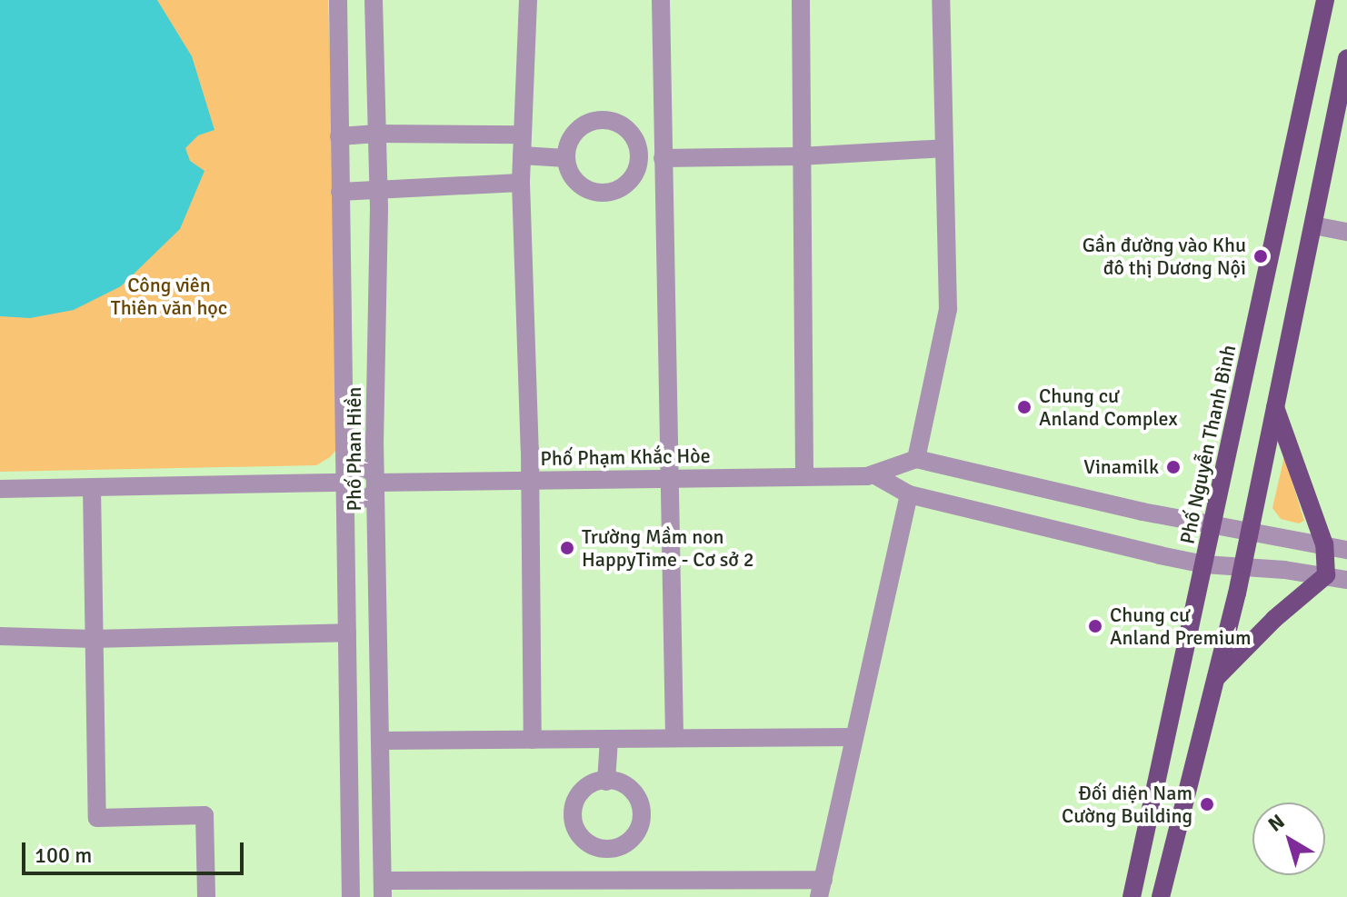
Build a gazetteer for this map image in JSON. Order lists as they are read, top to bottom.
{
  "streets": {
    "main road": ["Phố Nguyễn Thanh Bình"],
    "street": ["Phố Phan Hiền", "Phố Phạm Khắc Hòe"]
  },
  "crossings": [
    ["Phố Phan Hiền", "Phố Phạm Khắc Hòe"]
  ],
  "parks": ["Công viên Thiên văn học"],
  "places": [
    "Gần đường vào Khu đô thị Dương Nội",
    "Chung cư Anland Complex",
    "Vinamilk",
    "Trường Mầm non HappyTime - Cơ sở 2",
    "Chung cư Anland Premium",
    "Đối diện Nam Cường Building"
  ],
  "scale_bar": "100 m",
  "north": "top left"
}
